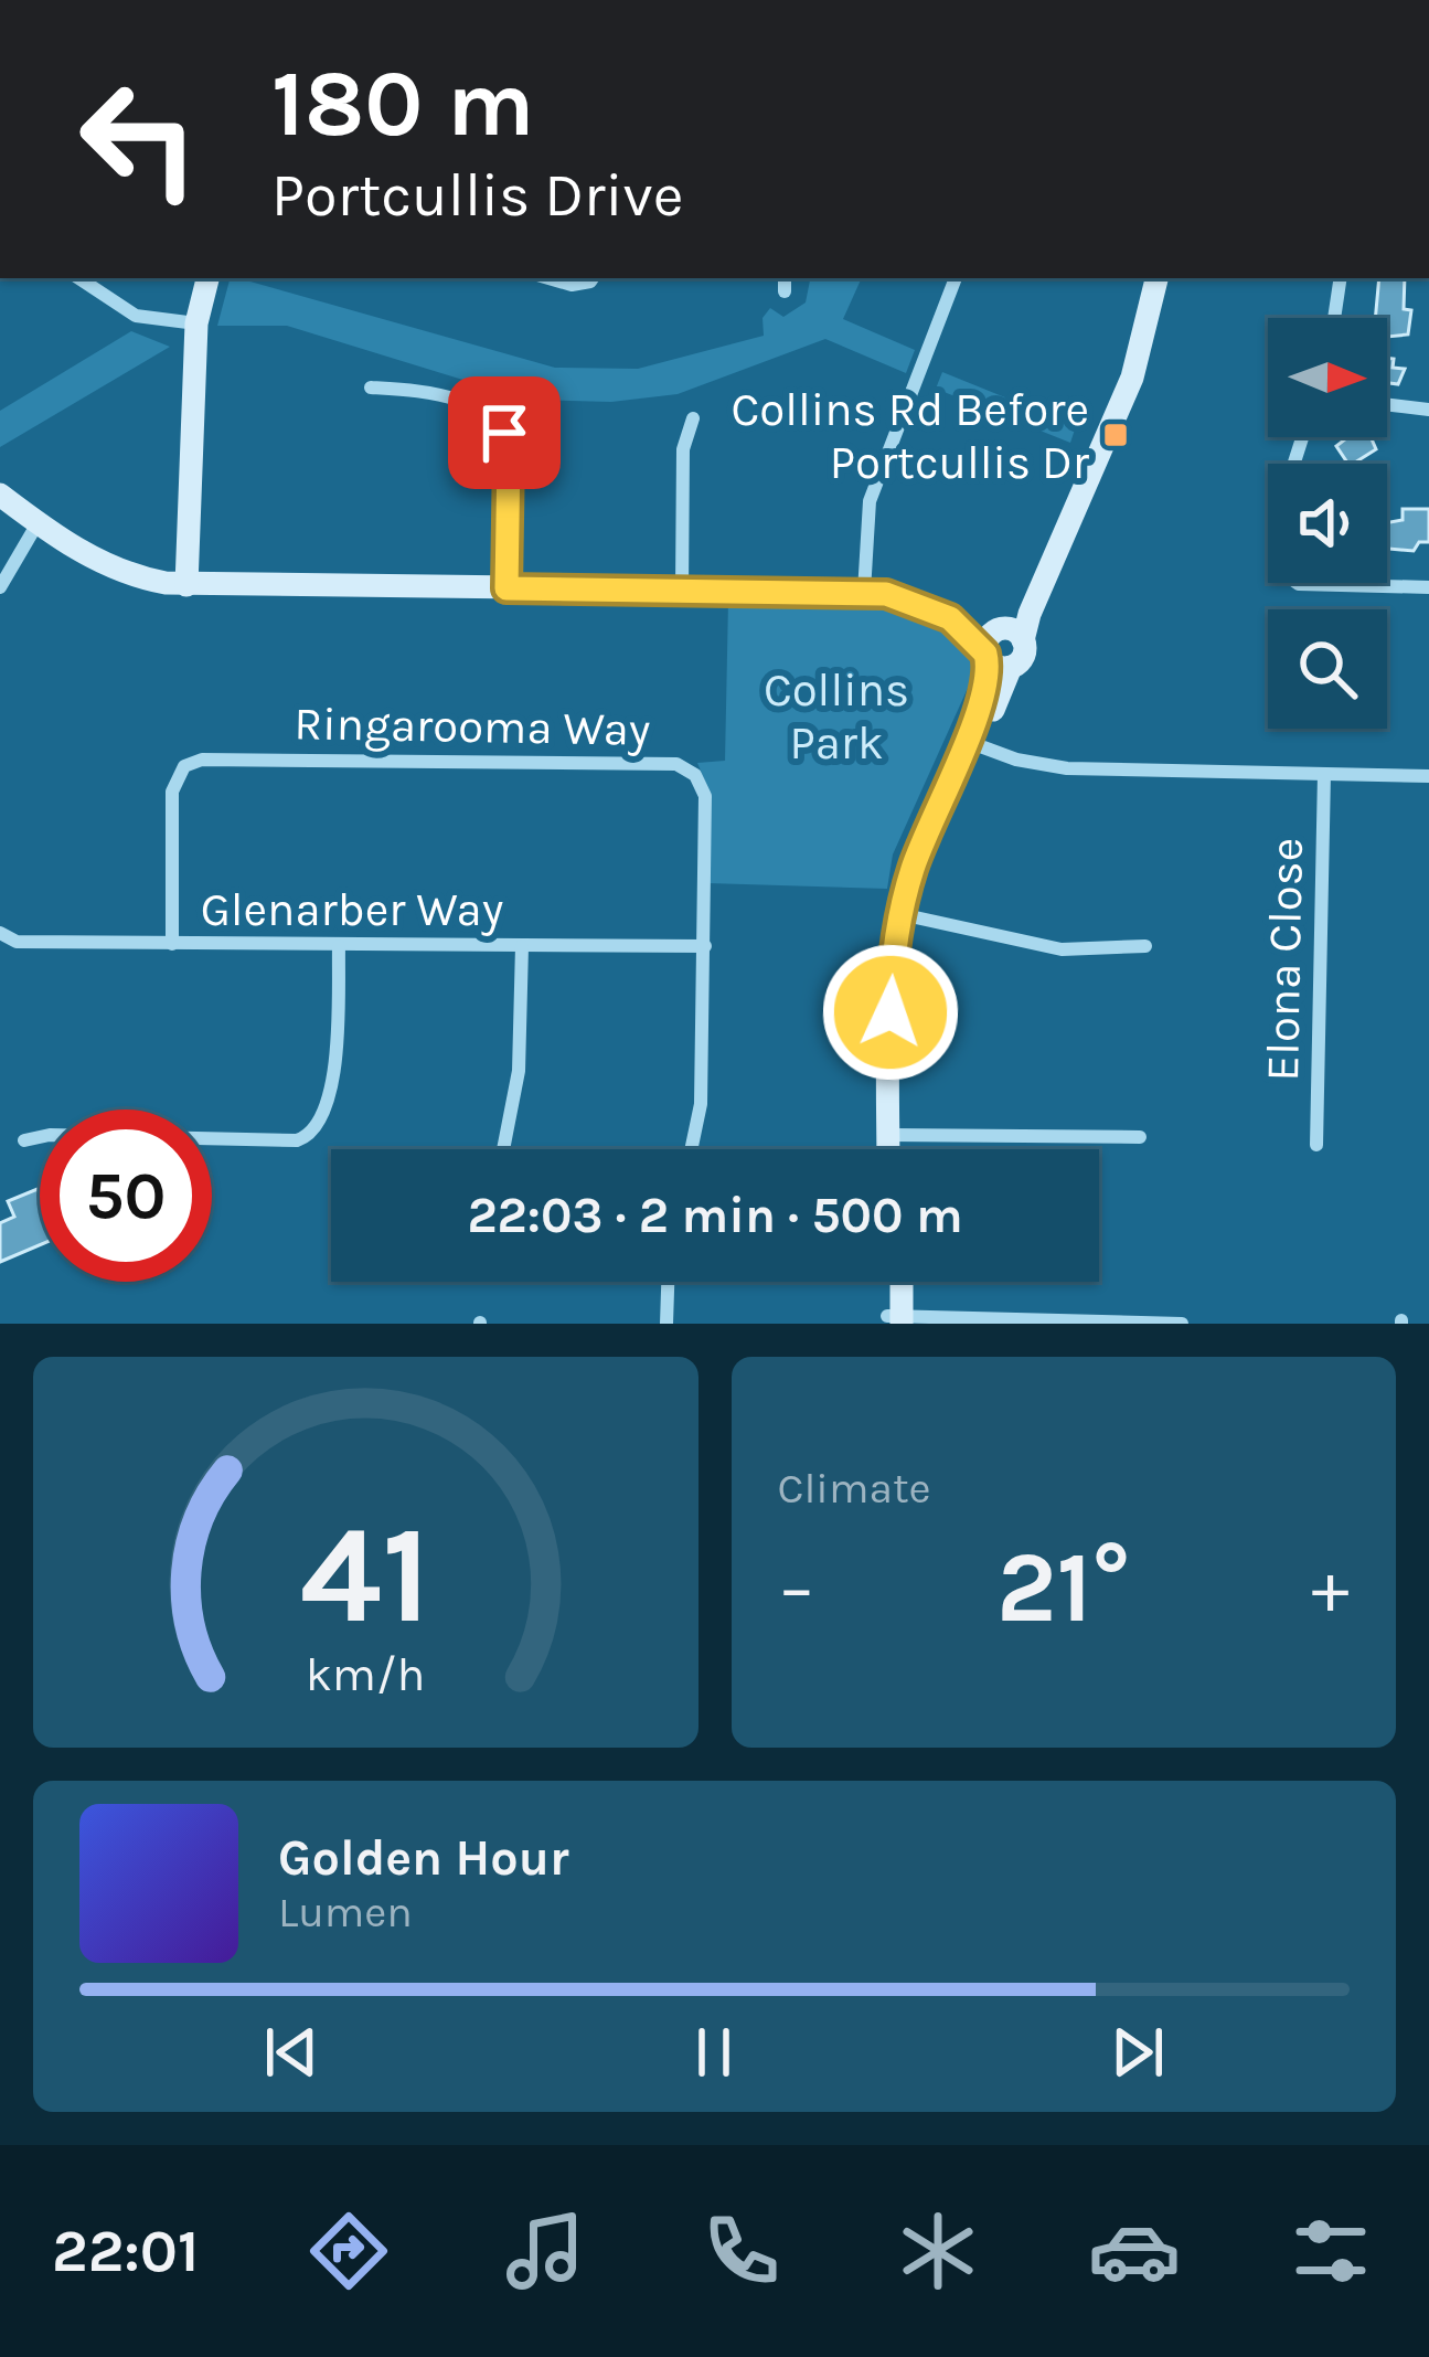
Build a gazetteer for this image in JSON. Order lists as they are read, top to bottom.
{
  "streets": {
    "street": ["Ringarooma Way", "Glenarber Way", "Elona Close"]
  },
  "crossings": [
    ["Ringarooma Way", "Glenarber Way"]
  ],
  "parks": ["Collins Park"],
  "places": {
    "transit": ["Collins Rd Before Portcullis Dr"]
  },
  "north": "right",
  "page": {
    "turn": ["180 m", "Portcullis Drive"],
    "limit": "50",
    "trip": "22:03 · 2 min · 500 m",
    "tile": "Climate",
    "heat": ["−", "21°", "+"],
    "song": ["Golden Hour", "Lumen"],
    "tabs": "22:01",
    "gauge": ["41", "km/h"]
  }
}
